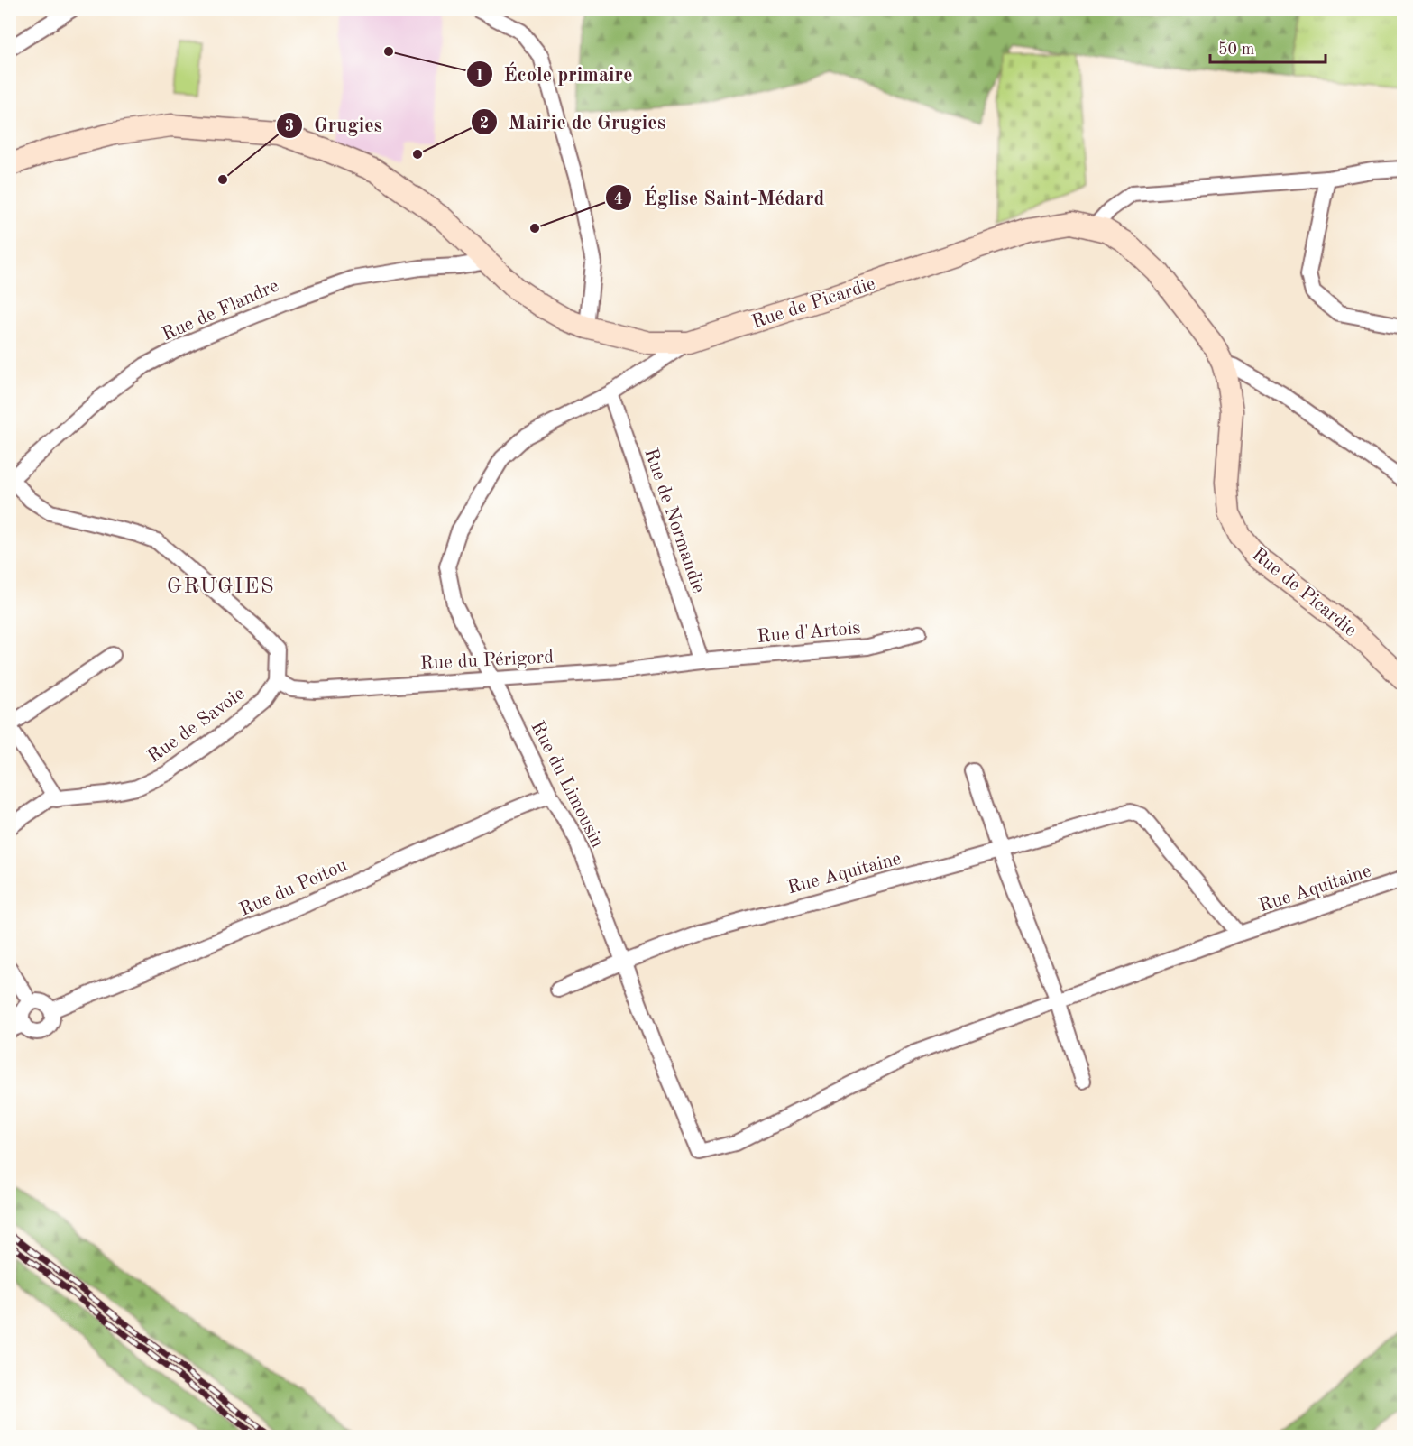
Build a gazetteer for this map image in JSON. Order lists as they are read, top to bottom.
{
  "streets": {
    "street": [
      "Rue de Picardie",
      "Rue de Flandre",
      "Rue de Normandie",
      "Rue d'Artois",
      "Rue du Périgord",
      "Rue de Savoie",
      "Rue du Limousin",
      "Rue Aquitaine",
      "Rue du Poitou"
    ]
  },
  "crossings": [
    ["Rue de Picardie", "Rue de Flandre"],
    ["Rue de Picardie", "Rue du Limousin"],
    ["Rue de Normandie", "Rue d'Artois"],
    ["Rue de Normandie", "Rue du Périgord"],
    ["Rue de Normandie", "Rue du Limousin"],
    ["Rue d'Artois", "Rue du Périgord"],
    ["Rue du Périgord", "Rue de Savoie"],
    ["Rue du Périgord", "Rue du Limousin"],
    ["Rue du Limousin", "Rue Aquitaine"],
    ["Rue du Limousin", "Rue du Poitou"]
  ],
  "districts": ["GRUGIES"],
  "places": [
    "École primaire",
    "Mairie de Grugies",
    "Grugies",
    "Église Saint-Médard"
  ],
  "scale_bar": "50 m"
}
